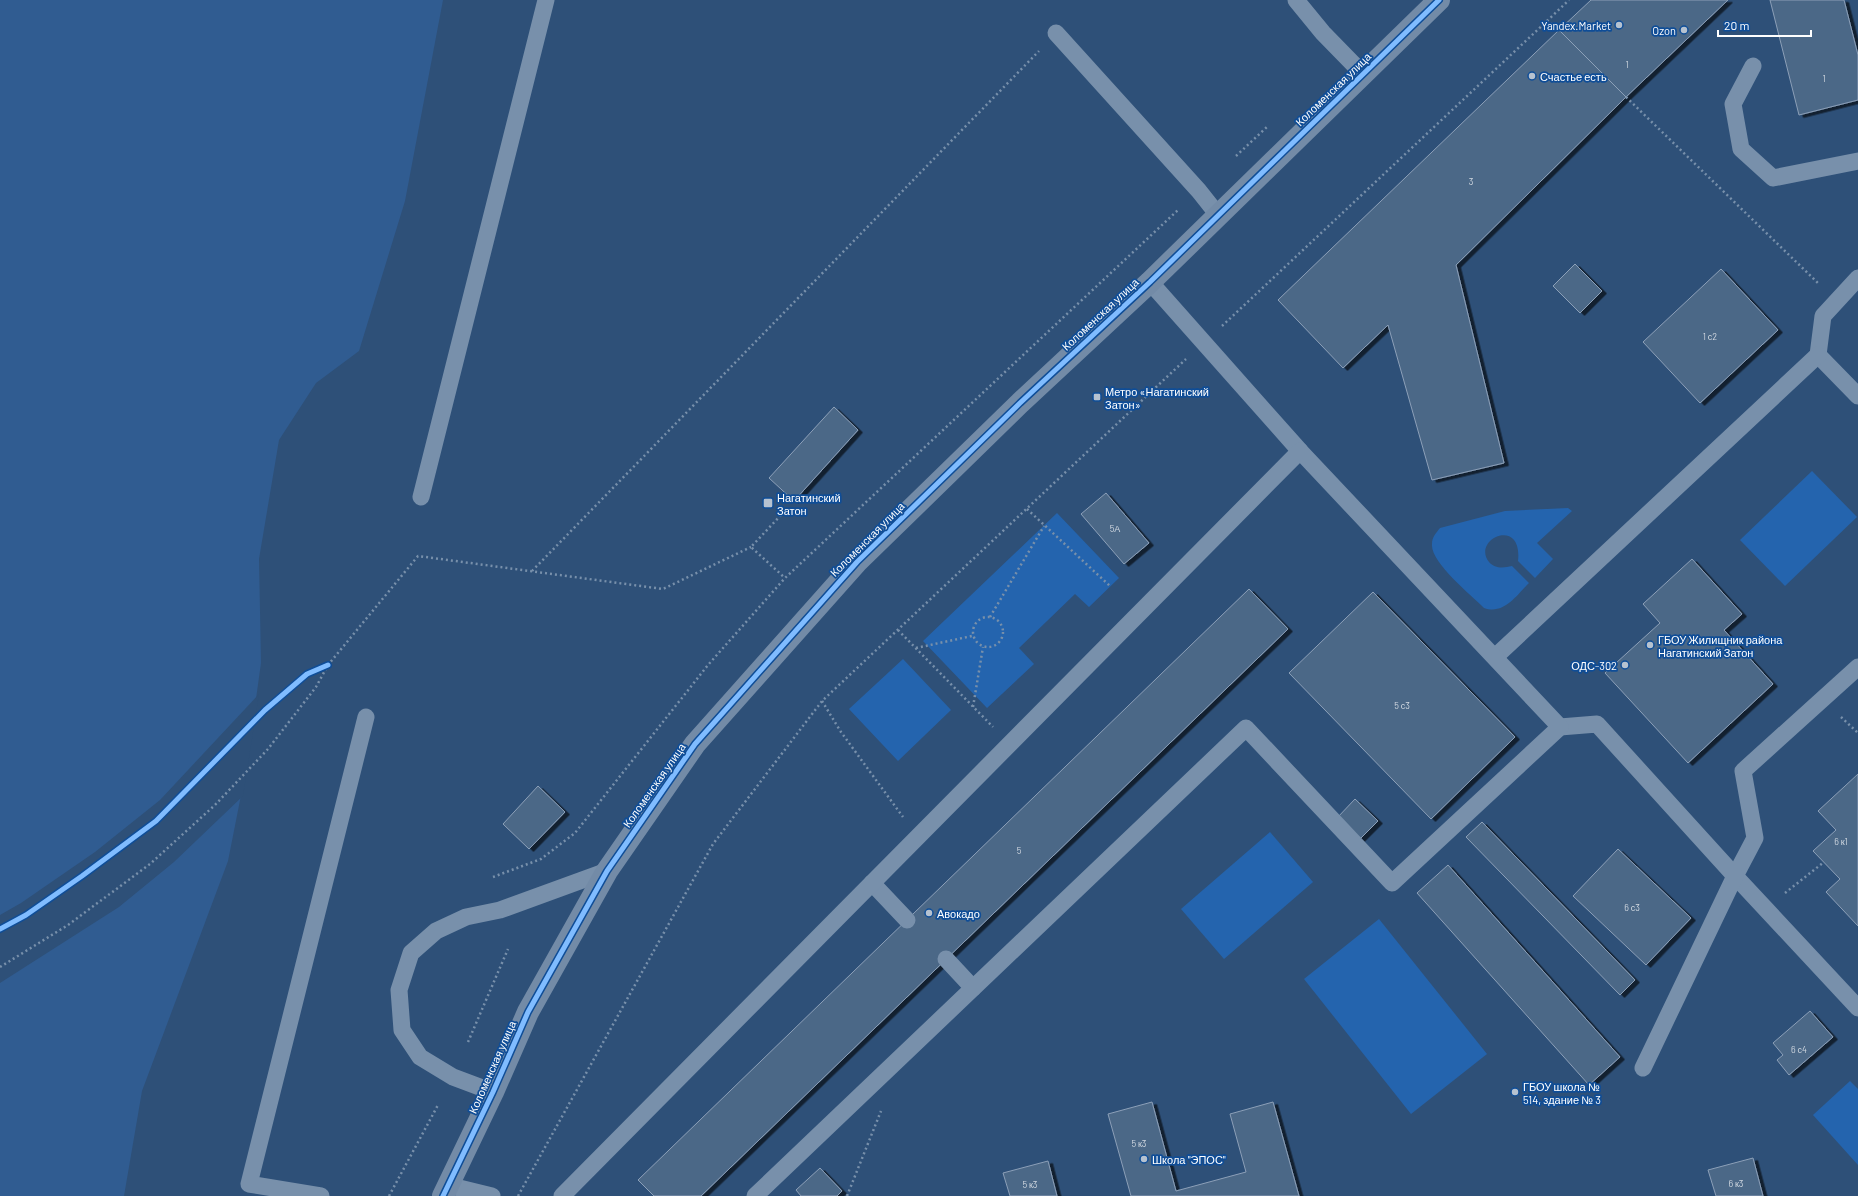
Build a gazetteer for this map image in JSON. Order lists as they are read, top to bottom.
{
  "streets": {
    "street": ["Коломенская улица"]
  },
  "places": {
    "other": [
      "Yandex.Market",
      "Ozon",
      "Счастье есть",
      "ГБОУ Жилищник района Нагатинский Затон",
      "ОДС-302",
      "Авокадо",
      "ГБОУ школа № 514, здание № 3",
      "Школа \"ЭПОС\""
    ],
    "transit": ["Метро «Нагатинский Затон»", "Нагатинский Затон"]
  },
  "house_numbers": [
    "1",
    "1",
    "3",
    "1 с2",
    "5А",
    "5 с3",
    "6 к1",
    "5",
    "6 с3",
    "6 с4",
    "5 к3",
    "6 к3",
    "5 к3"
  ],
  "scale_bar": "20 m"
}
